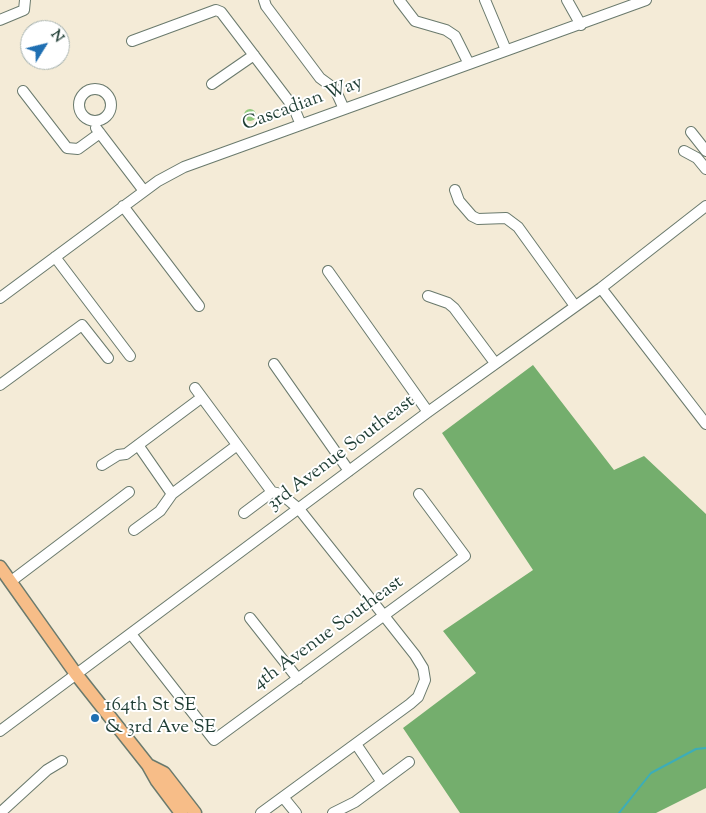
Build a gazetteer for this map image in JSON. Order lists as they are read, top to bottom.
{
  "streets": {
    "street": ["Cascadian Way", "3rd Avenue Southeast", "4th Avenue Southeast"]
  },
  "crossings": [
    ["3rd Avenue Southeast", "4th Avenue Southeast"]
  ],
  "places": ["164th St SE & 3rd Ave SE"],
  "north": "top right"
}
